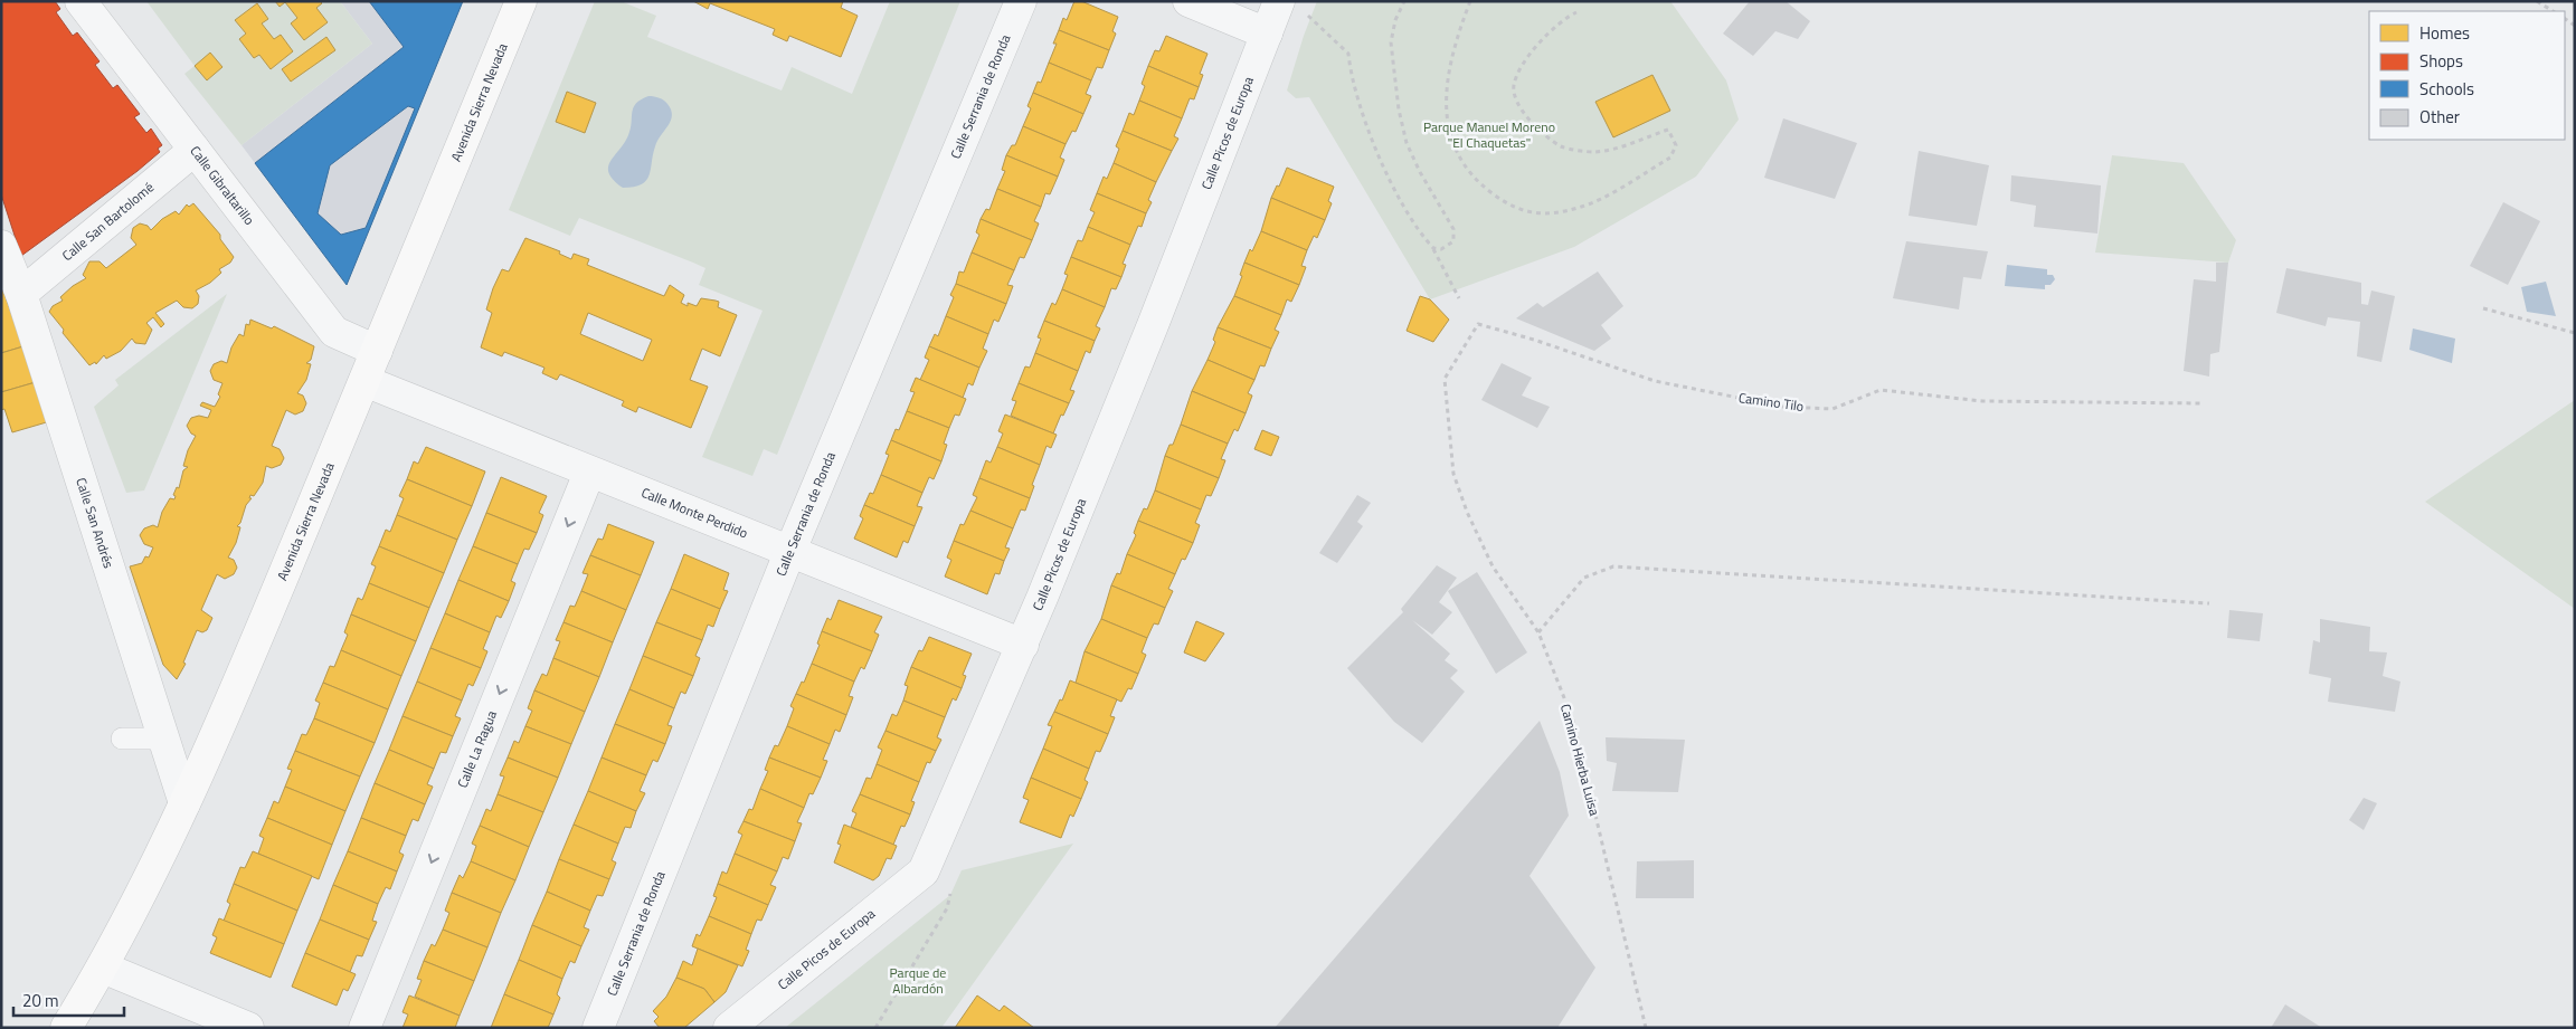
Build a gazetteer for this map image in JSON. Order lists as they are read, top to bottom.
{
  "streets": {
    "main road": ["Avenida Sierra Nevada"],
    "street": [
      "Calle Serrania de Ronda",
      "Calle Picos de Europa",
      "Calle Gibraltarillo",
      "Calle San Bartolomé",
      "Calle Monte Perdido",
      "Calle San Andrés",
      "Calle La Ragua"
    ],
    "path": ["Camino Tilo", "Camino Hierba Luisa"]
  },
  "crossings": [
    ["Calle Serrania de Ronda", "Calle Monte Perdido"],
    ["Avenida Sierra Nevada", "Calle Gibraltarillo"],
    ["Avenida Sierra Nevada", "Calle Monte Perdido"],
    ["Avenida Sierra Nevada", "Calle San Andrés"],
    ["Calle Picos de Europa", "Calle Monte Perdido"],
    ["Calle Gibraltarillo", "Calle San Bartolomé"],
    ["Calle San Bartolomé", "Calle San Andrés"],
    ["Camino Tilo", "Camino Hierba Luisa"],
    ["Calle Monte Perdido", "Calle La Ragua"]
  ],
  "one_way": ["Calle La Ragua"],
  "parks": ["Parque Manuel Moreno \"El Chaquetas\"", "Parque de Albardón"],
  "legend": [
    "Homes",
    "Shops",
    "Schools",
    "Other"
  ],
  "scale_bar": "20 m"
}
